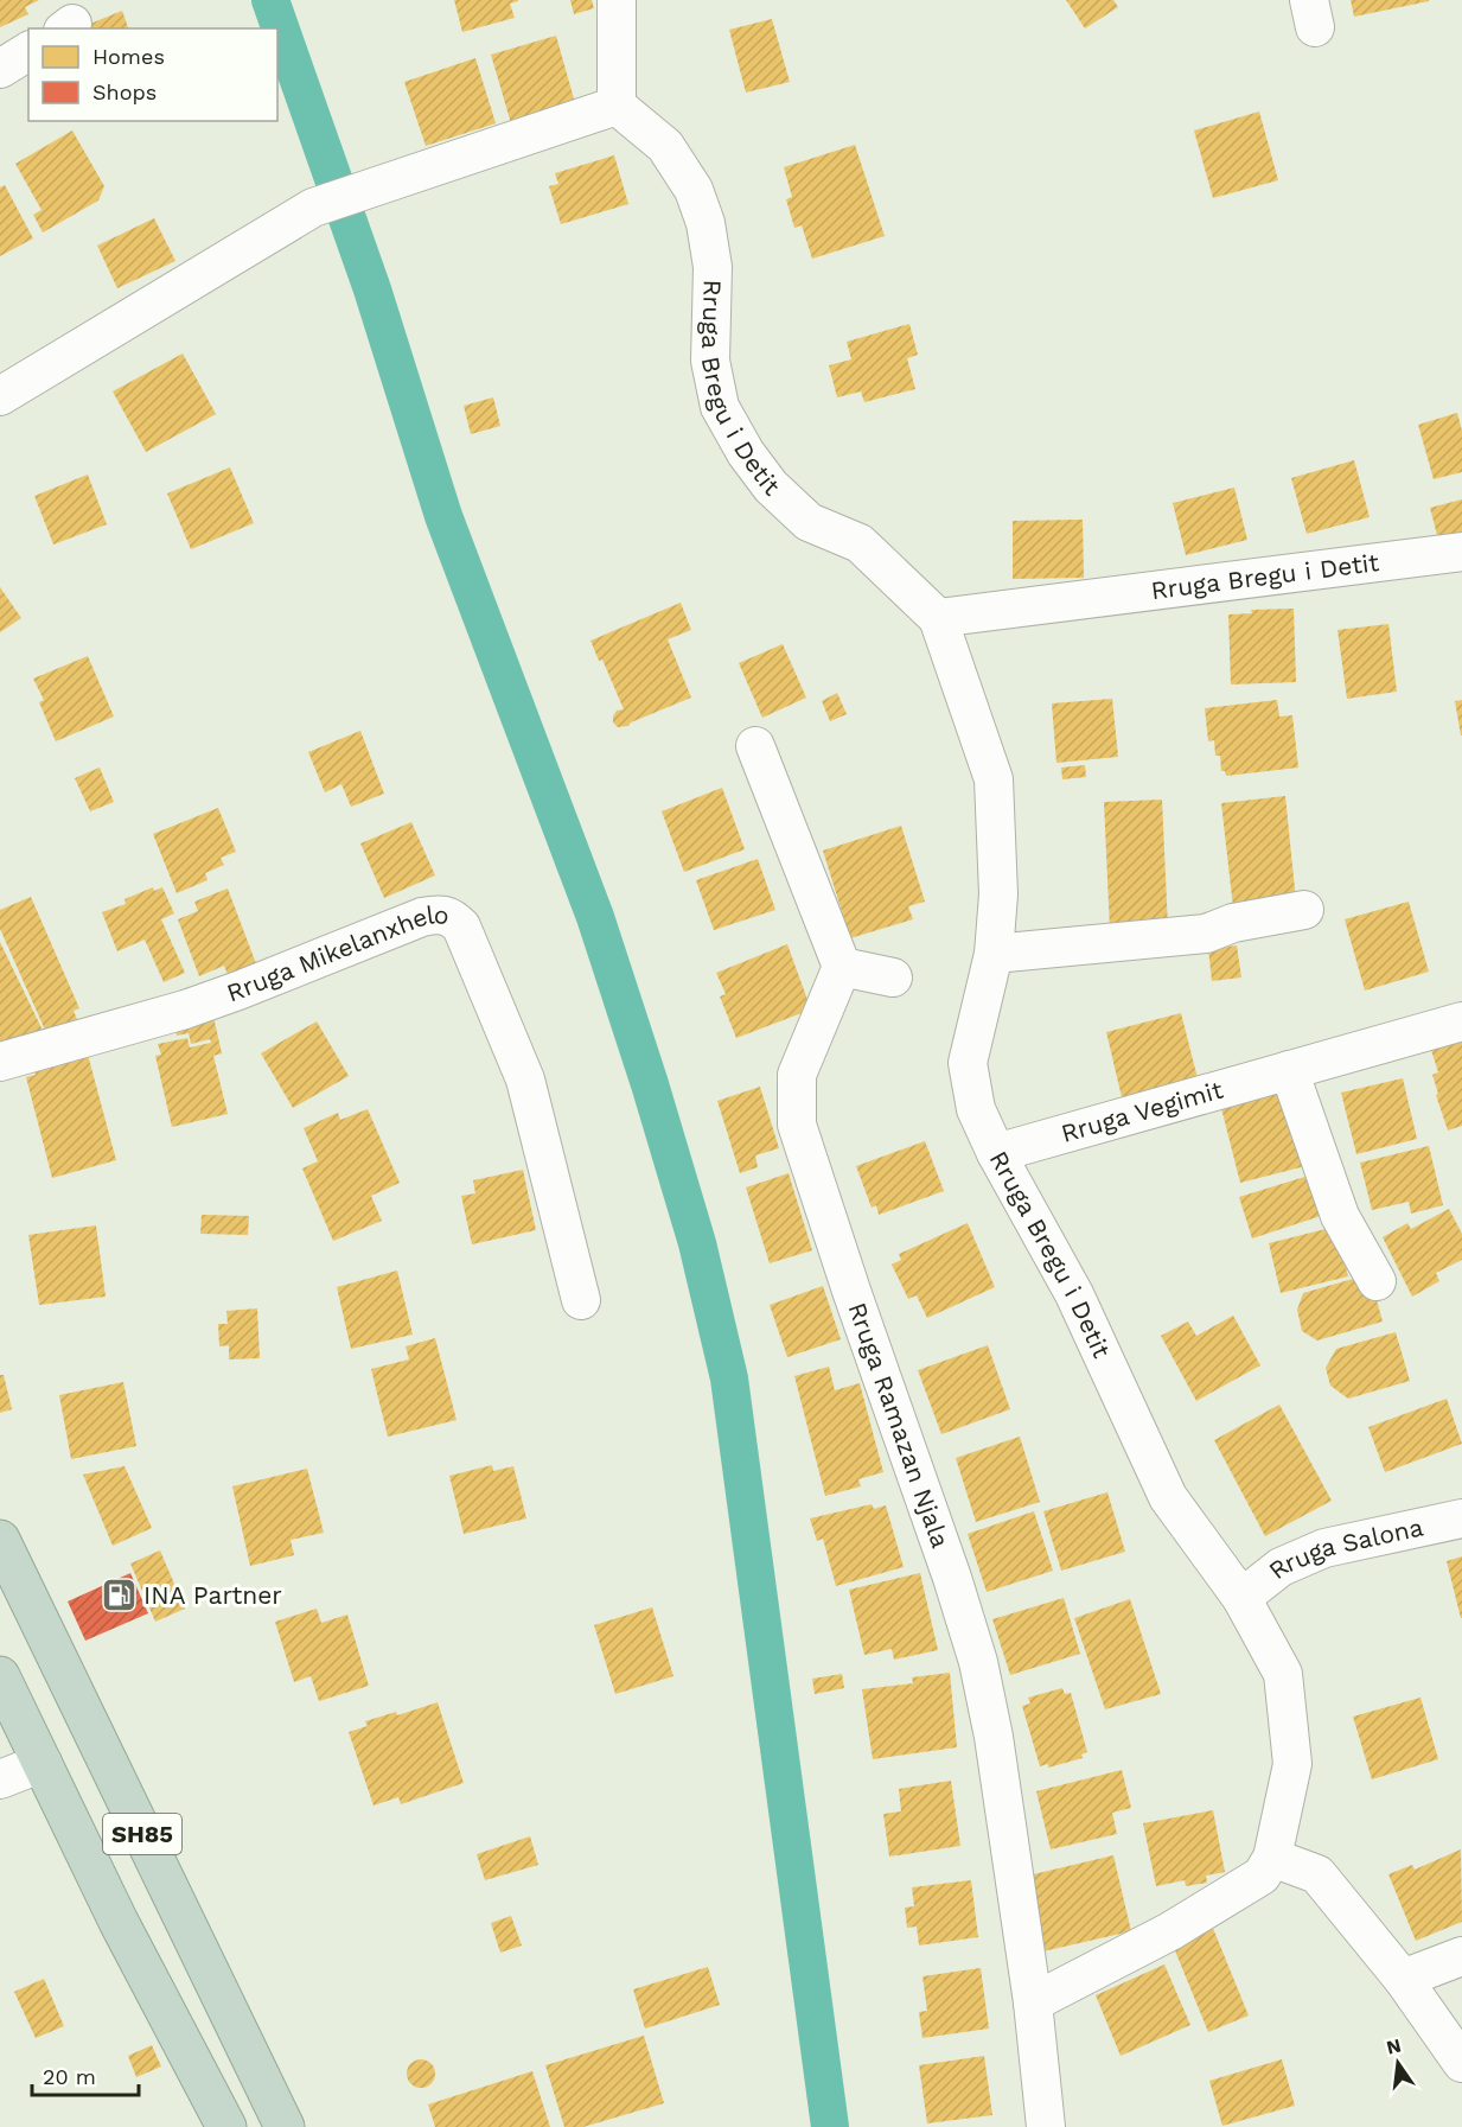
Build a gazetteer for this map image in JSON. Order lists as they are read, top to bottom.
{
  "streets": {
    "highway": ["SH85"],
    "street": [
      "Rruga Bregu i Detit",
      "Rruga Mikelanxhelo",
      "Rruga Vegimit",
      "Rruga Ramazan Njala",
      "Rruga Salona"
    ]
  },
  "crossings": [
    ["Rruga Bregu i Detit", "Rruga Vegimit"],
    ["Rruga Bregu i Detit", "Rruga Ramazan Njala"],
    ["Rruga Bregu i Detit", "Rruga Salona"]
  ],
  "places": {
    "fuel station": ["INA Partner"]
  },
  "legend": ["Homes", "Shops"],
  "scale_bar": "20 m",
  "north": "top"
}
